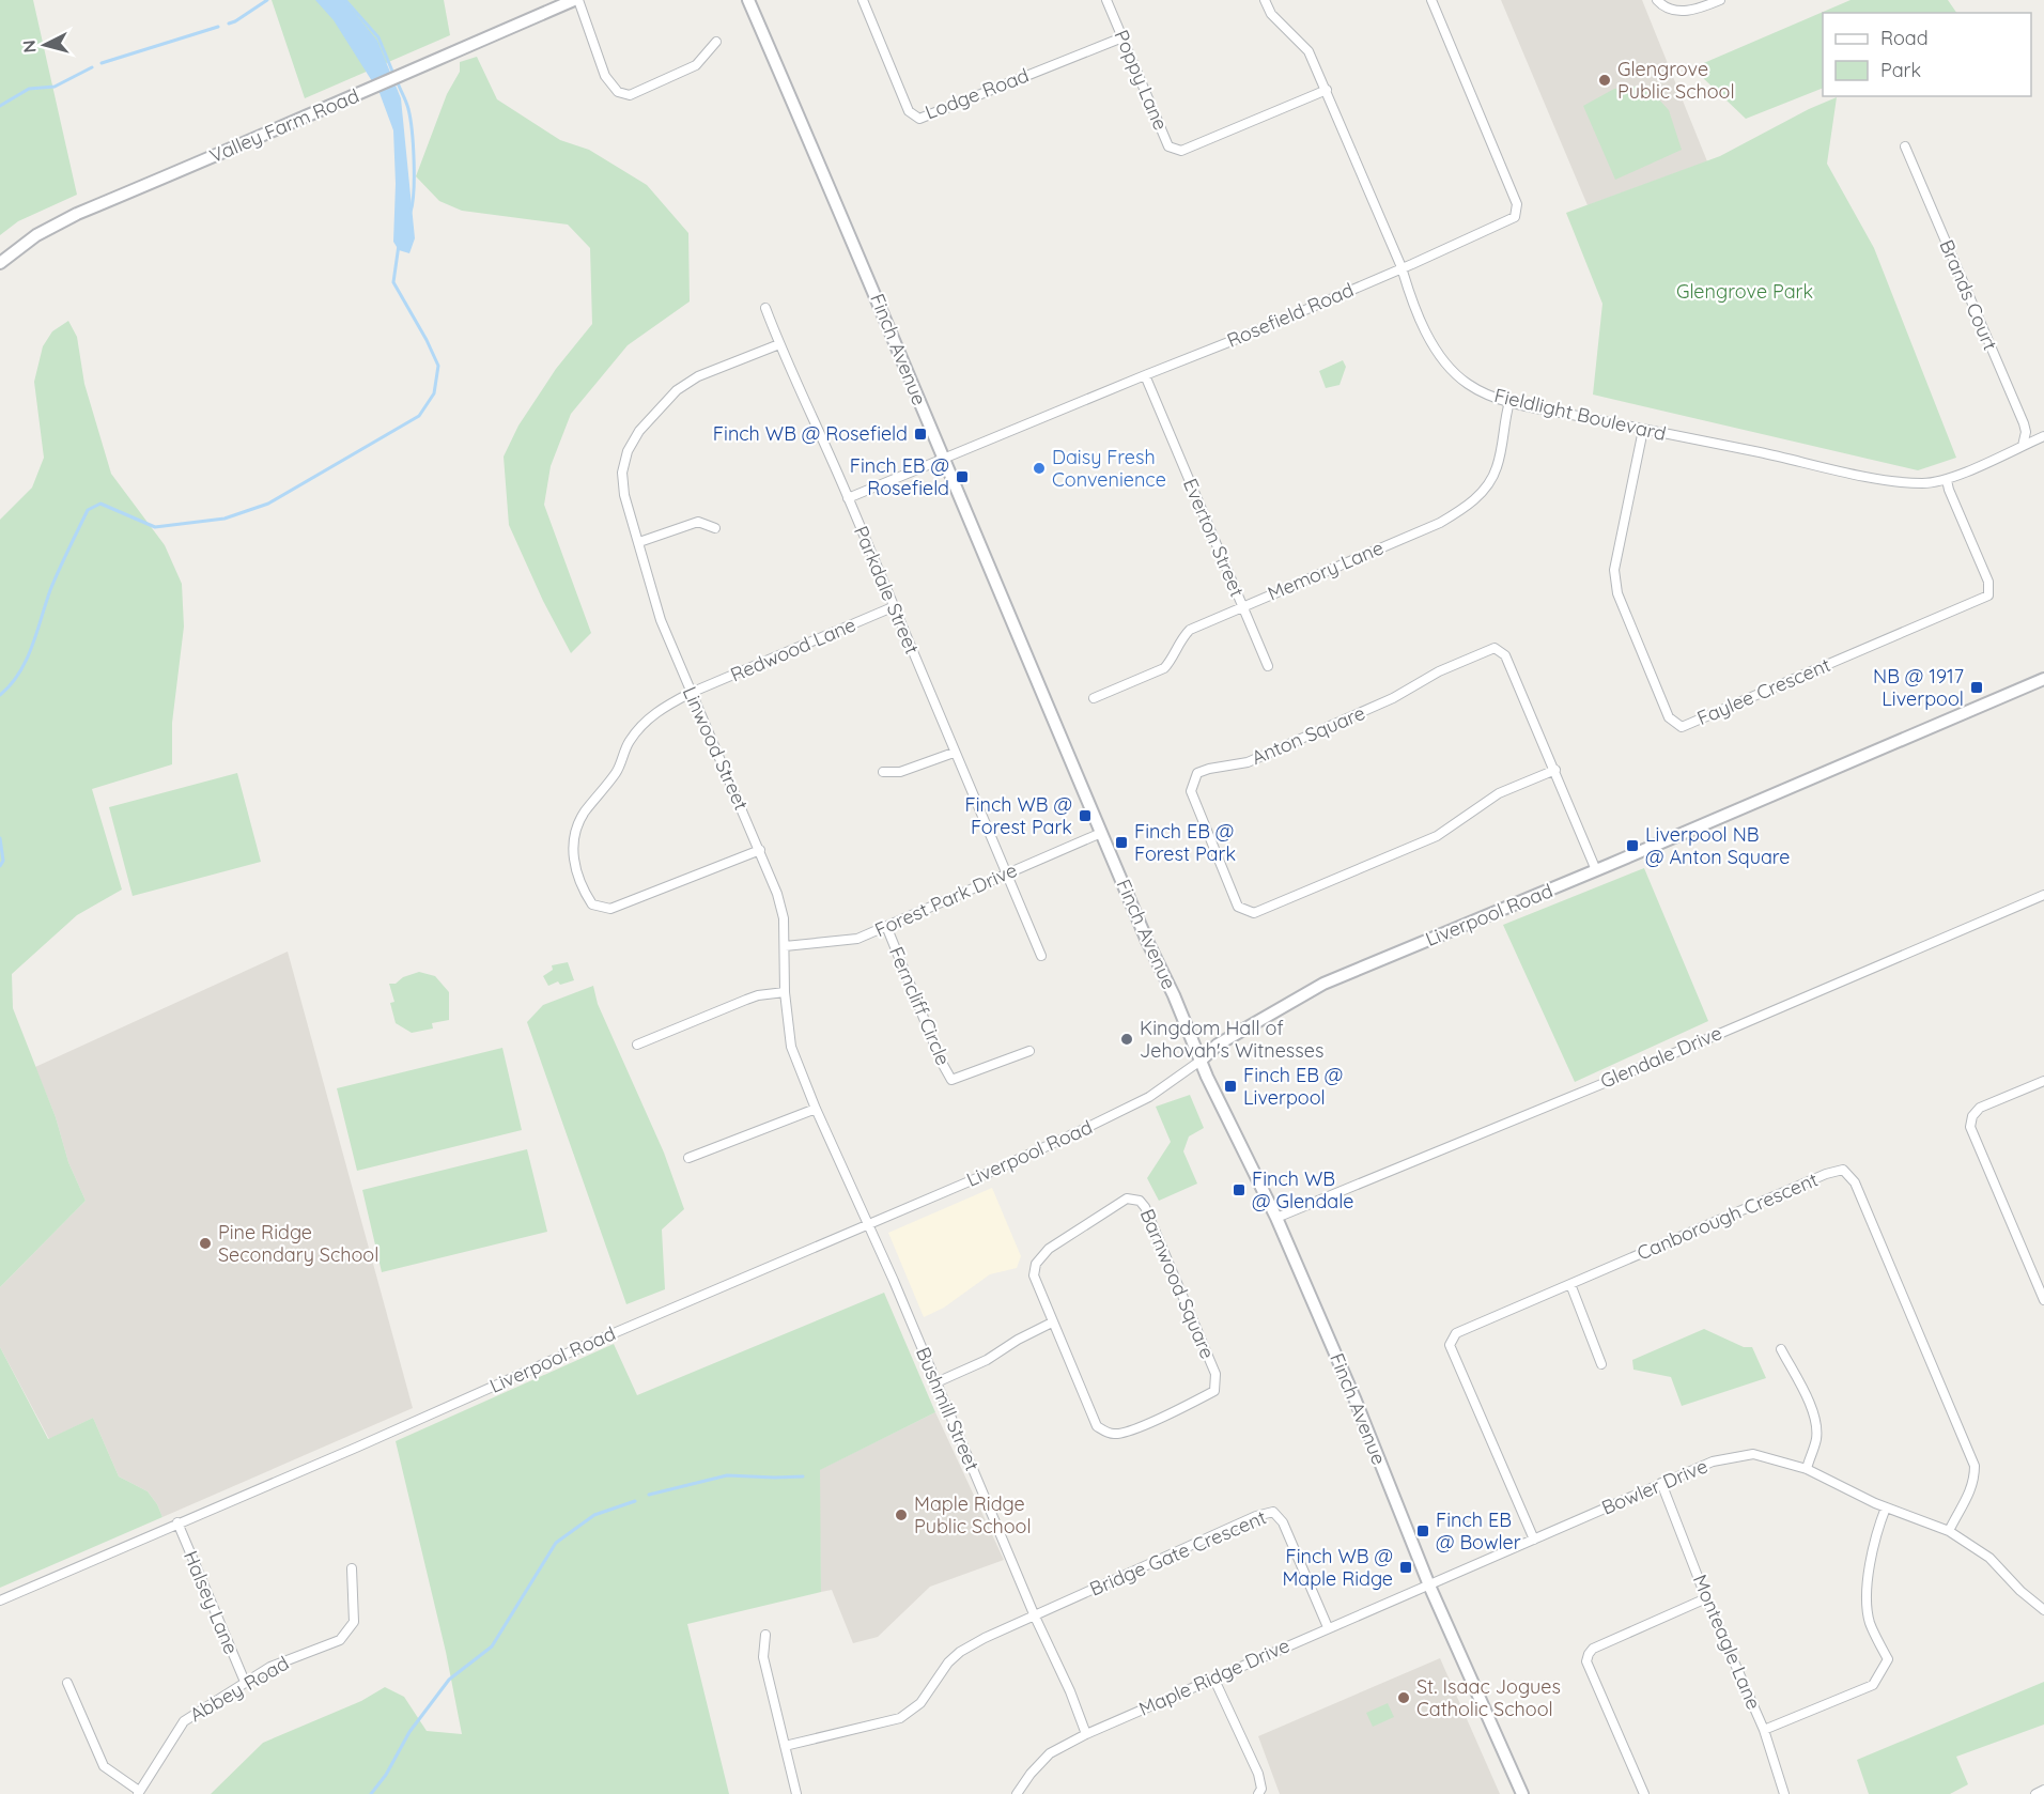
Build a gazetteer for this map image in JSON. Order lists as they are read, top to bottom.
{
  "streets": {
    "main road": ["Valley Farm Road", "Finch Avenue", "Liverpool Road"],
    "street": [
      "Poppy Lane",
      "Lodge Road",
      "Brands Court",
      "Rosefield Road",
      "Fieldlight Boulevard",
      "Everton Street",
      "Memory Lane",
      "Parkdale Street",
      "Redwood Lane",
      "Faylee Crescent",
      "Anton Square",
      "Linwood Street",
      "Forest Park Drive",
      "Ferncliff Circle",
      "Glendale Drive",
      "Canborough Crescent",
      "Barnwood Square",
      "Bushmill Street",
      "Bowler Drive",
      "Bridge Gate Crescent",
      "Halsey Lane",
      "Monteagle Lane",
      "Maple Ridge Drive",
      "Abbey Road"
    ]
  },
  "crossings": [
    ["Poppy Lane", "Lodge Road"],
    ["Poppy Lane", "Fieldlight Boulevard"],
    ["Brands Court", "Fieldlight Boulevard"],
    ["Rosefield Road", "Finch Avenue"],
    ["Rosefield Road", "Fieldlight Boulevard"],
    ["Rosefield Road", "Everton Street"],
    ["Rosefield Road", "Parkdale Street"],
    ["Finch Avenue", "Forest Park Drive"],
    ["Finch Avenue", "Liverpool Road"],
    ["Finch Avenue", "Glendale Drive"],
    ["Finch Avenue", "Bowler Drive"],
    ["Finch Avenue", "Maple Ridge Drive"],
    ["Fieldlight Boulevard", "Memory Lane"],
    ["Fieldlight Boulevard", "Faylee Crescent"],
    ["Everton Street", "Memory Lane"],
    ["Parkdale Street", "Redwood Lane"],
    ["Parkdale Street", "Linwood Street"],
    ["Parkdale Street", "Forest Park Drive"],
    ["Redwood Lane", "Linwood Street"],
    ["Anton Square", "Liverpool Road"],
    ["Linwood Street", "Forest Park Drive"],
    ["Linwood Street", "Liverpool Road"],
    ["Linwood Street", "Bushmill Street"],
    ["Forest Park Drive", "Ferncliff Circle"],
    ["Liverpool Road", "Bushmill Street"],
    ["Liverpool Road", "Halsey Lane"],
    ["Canborough Crescent", "Bowler Drive"],
    ["Bushmill Street", "Bridge Gate Crescent"],
    ["Bushmill Street", "Maple Ridge Drive"],
    ["Bowler Drive", "Monteagle Lane"],
    ["Bowler Drive", "Maple Ridge Drive"],
    ["Bridge Gate Crescent", "Maple Ridge Drive"],
    ["Halsey Lane", "Abbey Road"]
  ],
  "parks": ["Glengrove Park"],
  "places": {
    "other": [
      "Glengrove Public School",
      "Daisy Fresh Convenience",
      "Kingdom Hall of Jehovah's Witnesses",
      "Pine Ridge Secondary School",
      "Maple Ridge Public School",
      "St. Isaac Jogues Catholic School"
    ],
    "transit": [
      "Finch WB @ Rosefield",
      "Finch EB @ Rosefield",
      "NB @ 1917 Liverpool",
      "Finch WB @ Forest Park",
      "Finch EB @ Forest Park",
      "Liverpool NB @ Anton Square",
      "Finch EB @ Liverpool",
      "Finch WB @ Glendale",
      "Finch EB @ Bowler",
      "Finch WB @ Maple Ridge"
    ]
  },
  "legend": ["Road", "Park"],
  "north": "left"
}
